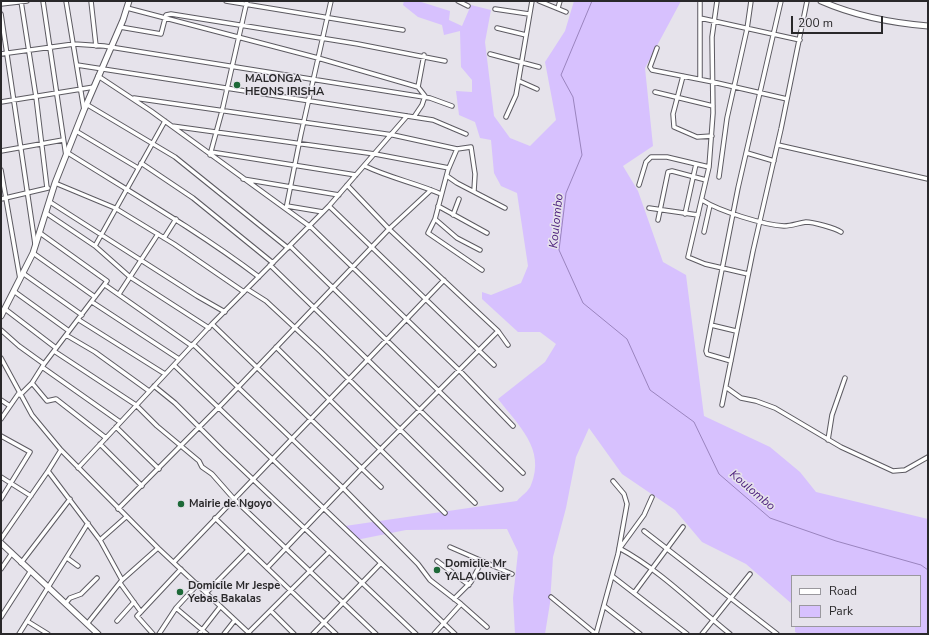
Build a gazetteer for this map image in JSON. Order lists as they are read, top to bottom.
{
  "water": ["Koulombo"],
  "places": [
    "MALONGA HEONS IRISHA",
    "Mairie de Ngoyo",
    "Domicile Mr YALA Olivier",
    "Domicile Mr Jespe Yebas Bakalas"
  ],
  "legend": ["Road", "Park"],
  "scale_bar": "200 m"
}
